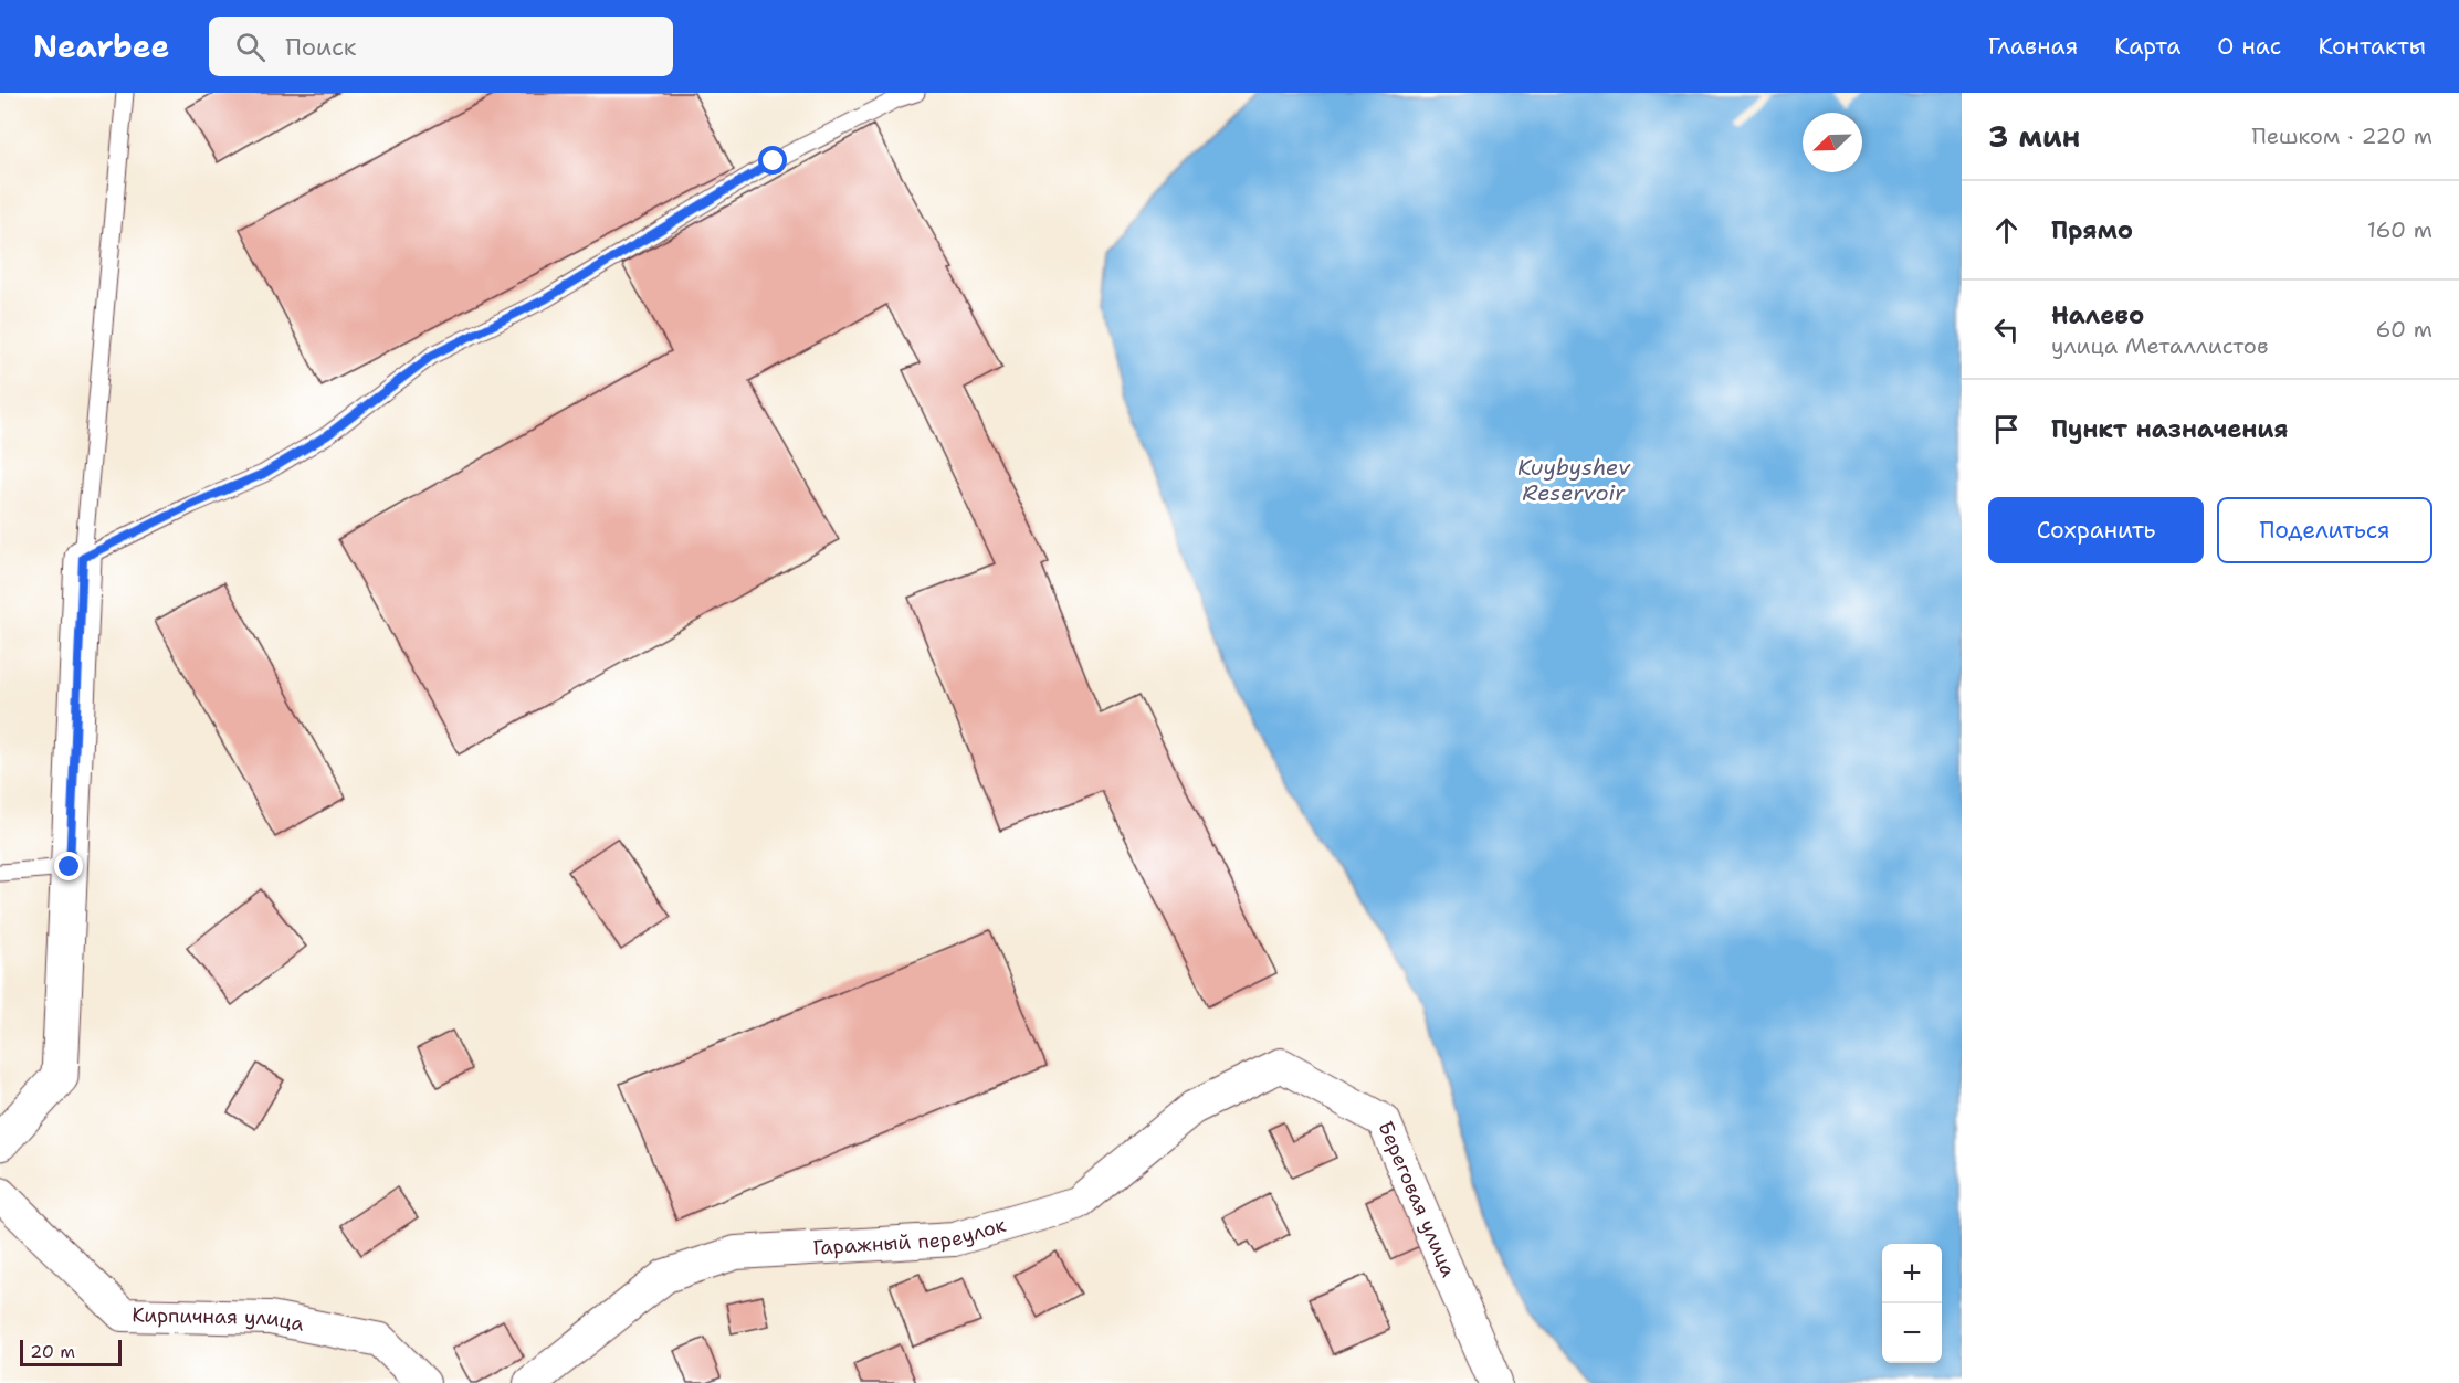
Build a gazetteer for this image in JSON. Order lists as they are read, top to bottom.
{
  "streets": {
    "street": ["Береговая улица", "Гаражный переулок", "Кирпичная улица"]
  },
  "crossings": [
    ["Береговая улица", "Гаражный переулок"]
  ],
  "water": ["Kuybyshev Reservoir"],
  "scale_bar": "20 m",
  "north": "bottom left",
  "page": {
    "header": "Nearbee",
    "search": "Поиск",
    "nav": [
      "Главная",
      "Карта",
      "О нас",
      "Контакты"
    ],
    "heading": ["3 мин", "Пешком · 220 m"],
    "list": [
      ["Прямо", "160 m"],
      ["Налево", "улица Металлистов", "60 m"],
      "Пункт назначения"
    ],
    "buttons": ["Сохранить", "Поделиться"],
    "map_buttons": ["+", "−"],
    "scale": "20 m"
  }
}
